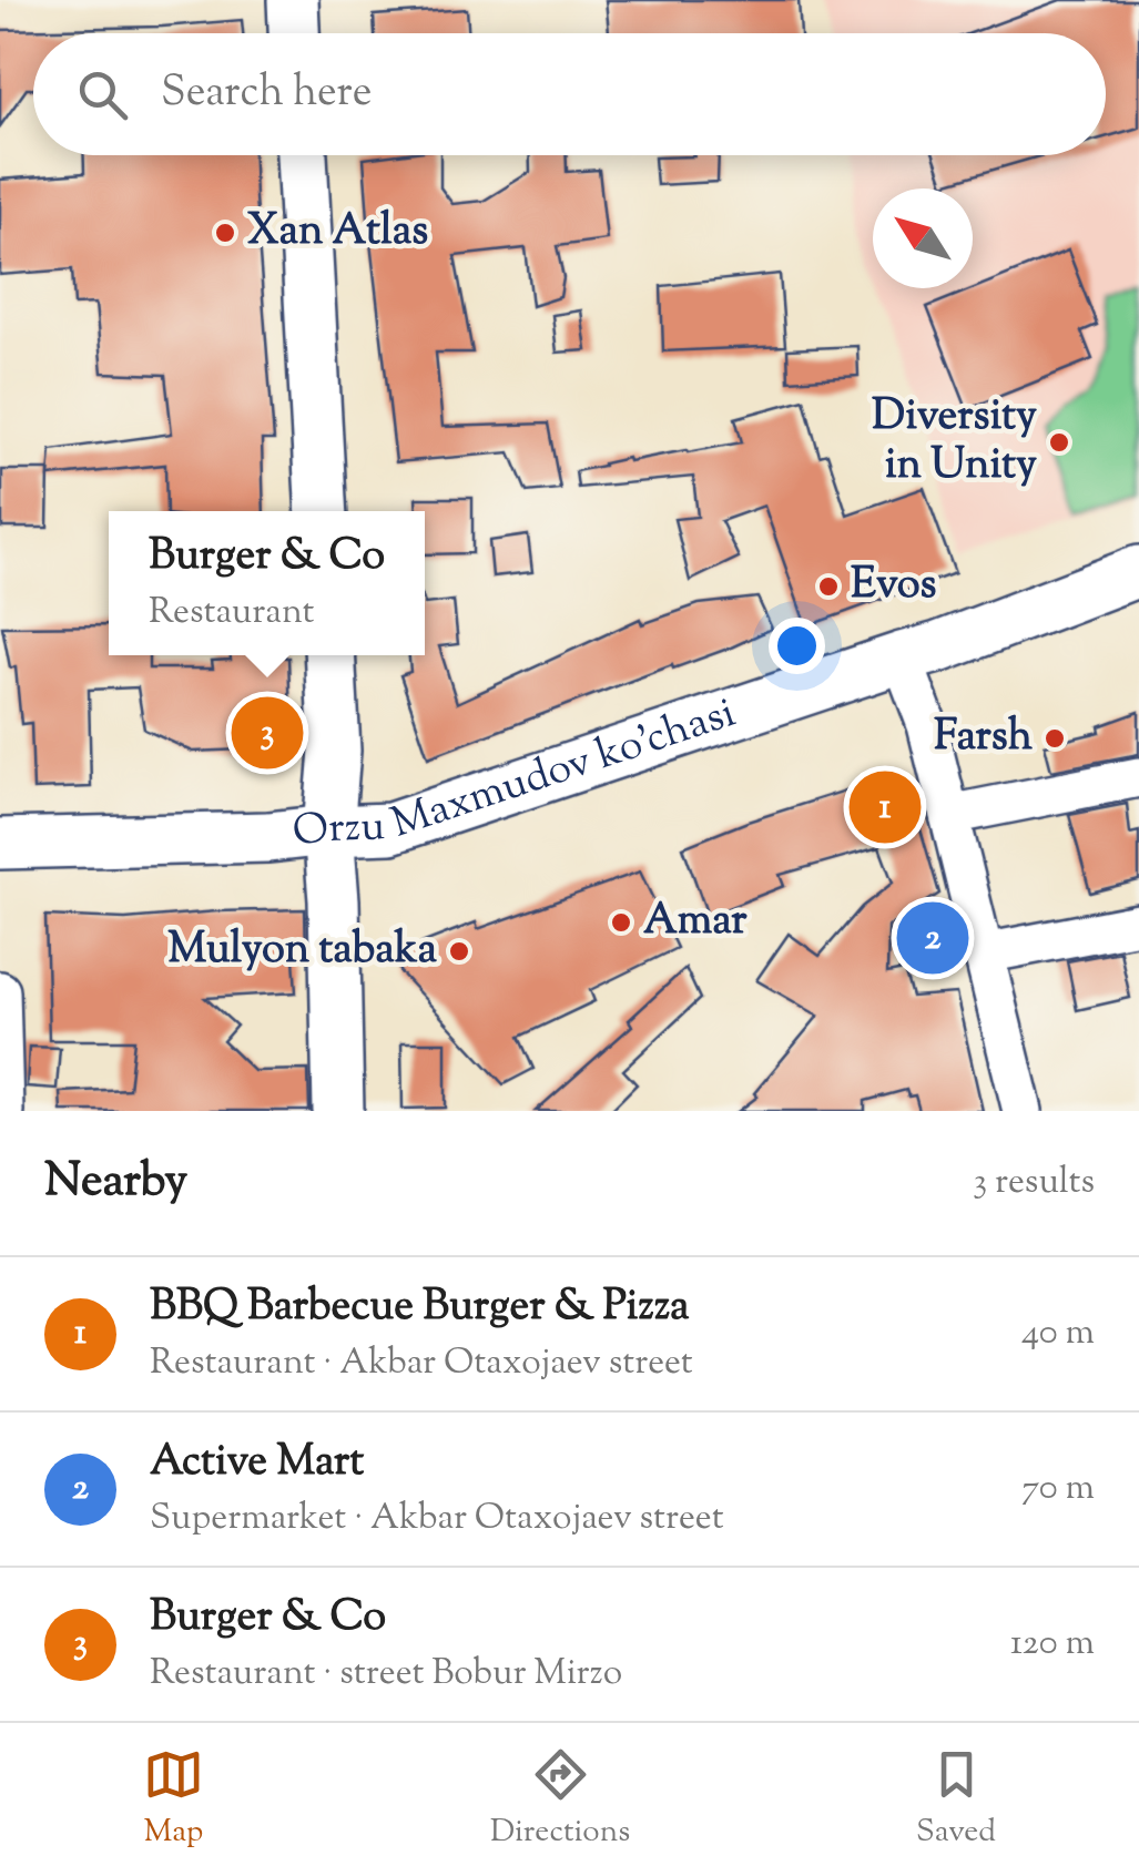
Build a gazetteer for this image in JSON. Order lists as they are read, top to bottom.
{
  "streets": {
    "main road": ["Orzu Maxmudov ko'chasi"]
  },
  "places": [
    "Xan Atlas",
    "Diversity in Unity",
    "Evos",
    "Farsh",
    "Amar",
    "Mulyon tabaka"
  ],
  "north": "top left",
  "page": {
    "search": "Search here",
    "popup": ["Burger & Co", "Restaurant"],
    "pins": ["3", "1", "2"],
    "heading": ["Nearby", "3 results"],
    "list": [
      {
        "mark": "1",
        "name": "BBQ Barbecue Burger & Pizza",
        "note": "Restaurant · Akbar Otaxojaev street",
        "value": "40 m"
      },
      {
        "mark": "2",
        "name": "Active Mart",
        "note": "Supermarket · Akbar Otaxojaev street",
        "value": "70 m"
      },
      {
        "mark": "3",
        "name": "Burger & Co",
        "note": "Restaurant · street Bobur Mirzo",
        "value": "120 m"
      }
    ],
    "nav": ["Map", "Directions", "Saved"]
  }
}
